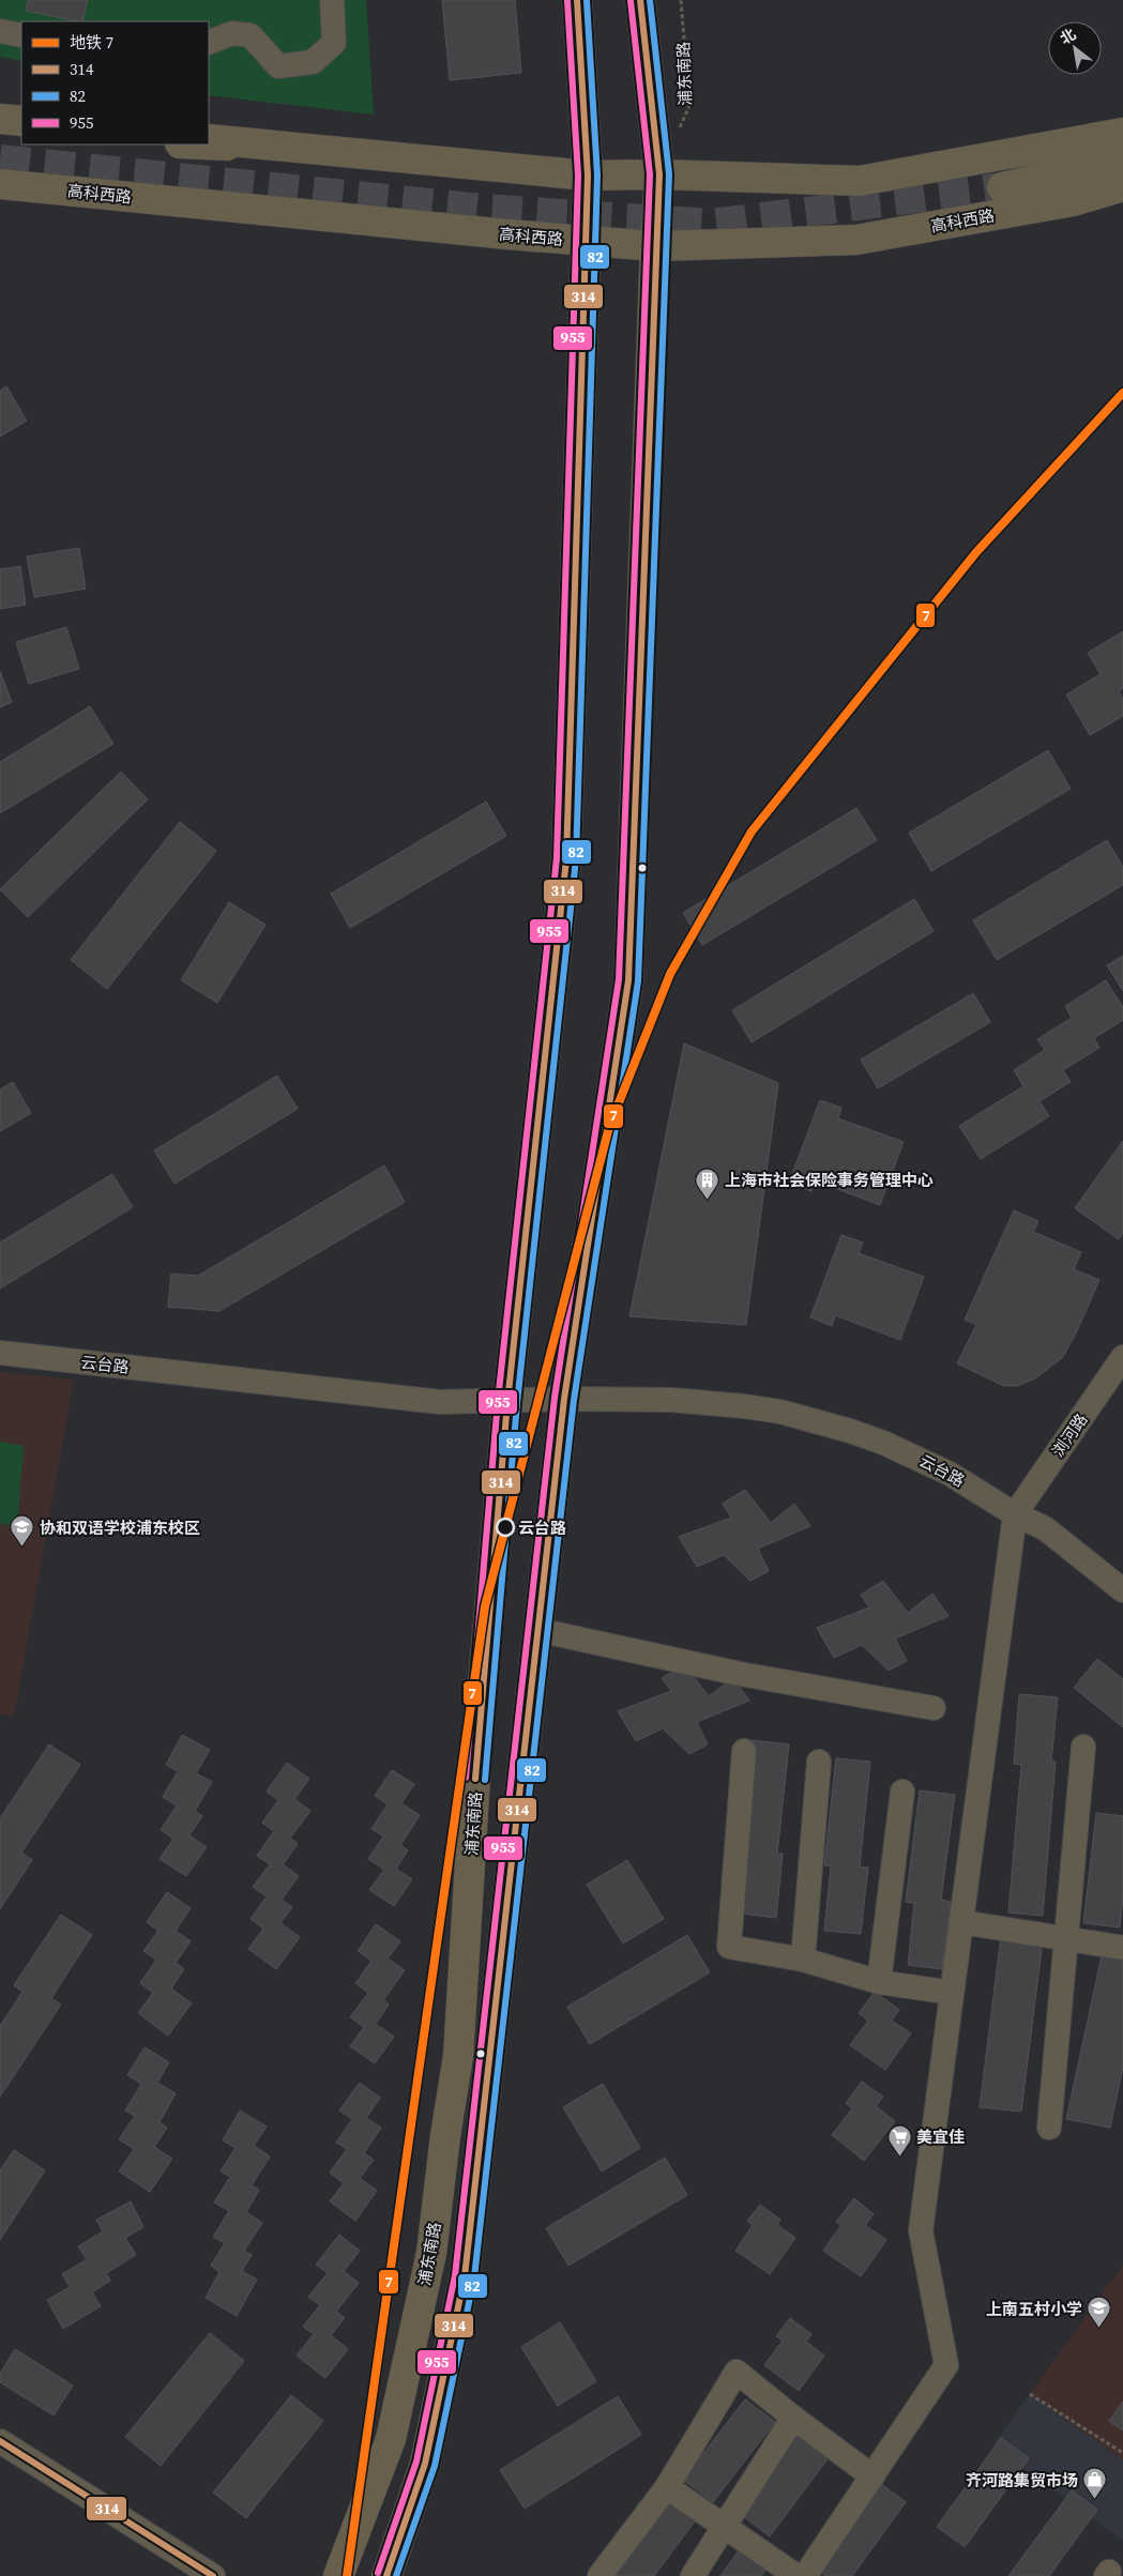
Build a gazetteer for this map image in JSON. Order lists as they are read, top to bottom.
{
  "streets": {
    "main road": ["浦东南路", "高科西路"],
    "street": ["云台路", "浏河路"]
  },
  "crossings": [
    ["浦东南路", "高科西路"],
    ["浦东南路", "云台路"],
    ["云台路", "浏河路"]
  ],
  "places": {
    "building": ["上海市社会保险事务管理中心"],
    "other": ["云台路"],
    "school or university": ["协和双语学校浦东校区", "上南五村小学"],
    "supermarket": ["美宜佳"],
    "shop": ["齐河路集贸市场"]
  },
  "lines": [
    "transit line 314",
    "transit line 82",
    "transit line 955",
    "metro line 7"
  ],
  "legend": [
    "地铁 7",
    "314",
    "82",
    "955"
  ],
  "north": "top left"
}
